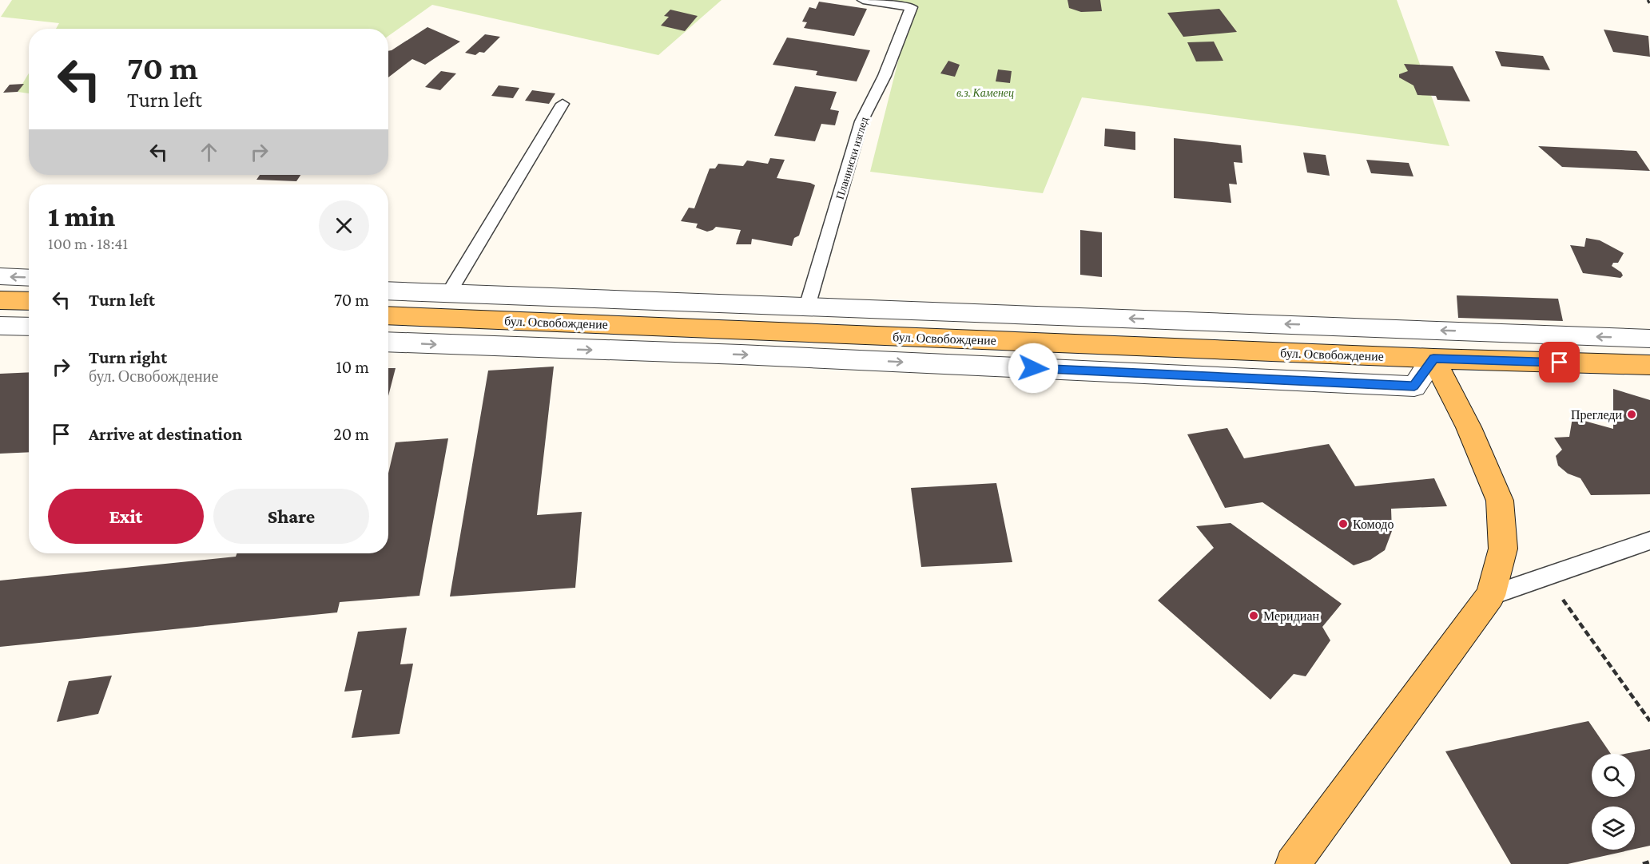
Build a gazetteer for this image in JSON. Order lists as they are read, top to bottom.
{
  "streets": {
    "main road": ["бул. Освобождение"],
    "lane": ["Планински изглед"]
  },
  "parks": ["в.з. Каменец"],
  "places": ["Прегледи", "Комодо", "Меридиан"],
  "page": {
    "turn": ["70 m", "Turn left"],
    "heading": ["1 min", "100 m · 18:41"],
    "list": [
      {
        "name": "Turn left",
        "value": "70 m"
      },
      {
        "name": "Turn right",
        "note": "бул. Освобождение",
        "value": "10 m"
      },
      {
        "name": "Arrive at destination",
        "value": "20 m"
      }
    ],
    "buttons": ["Exit", "Share"]
  }
}
